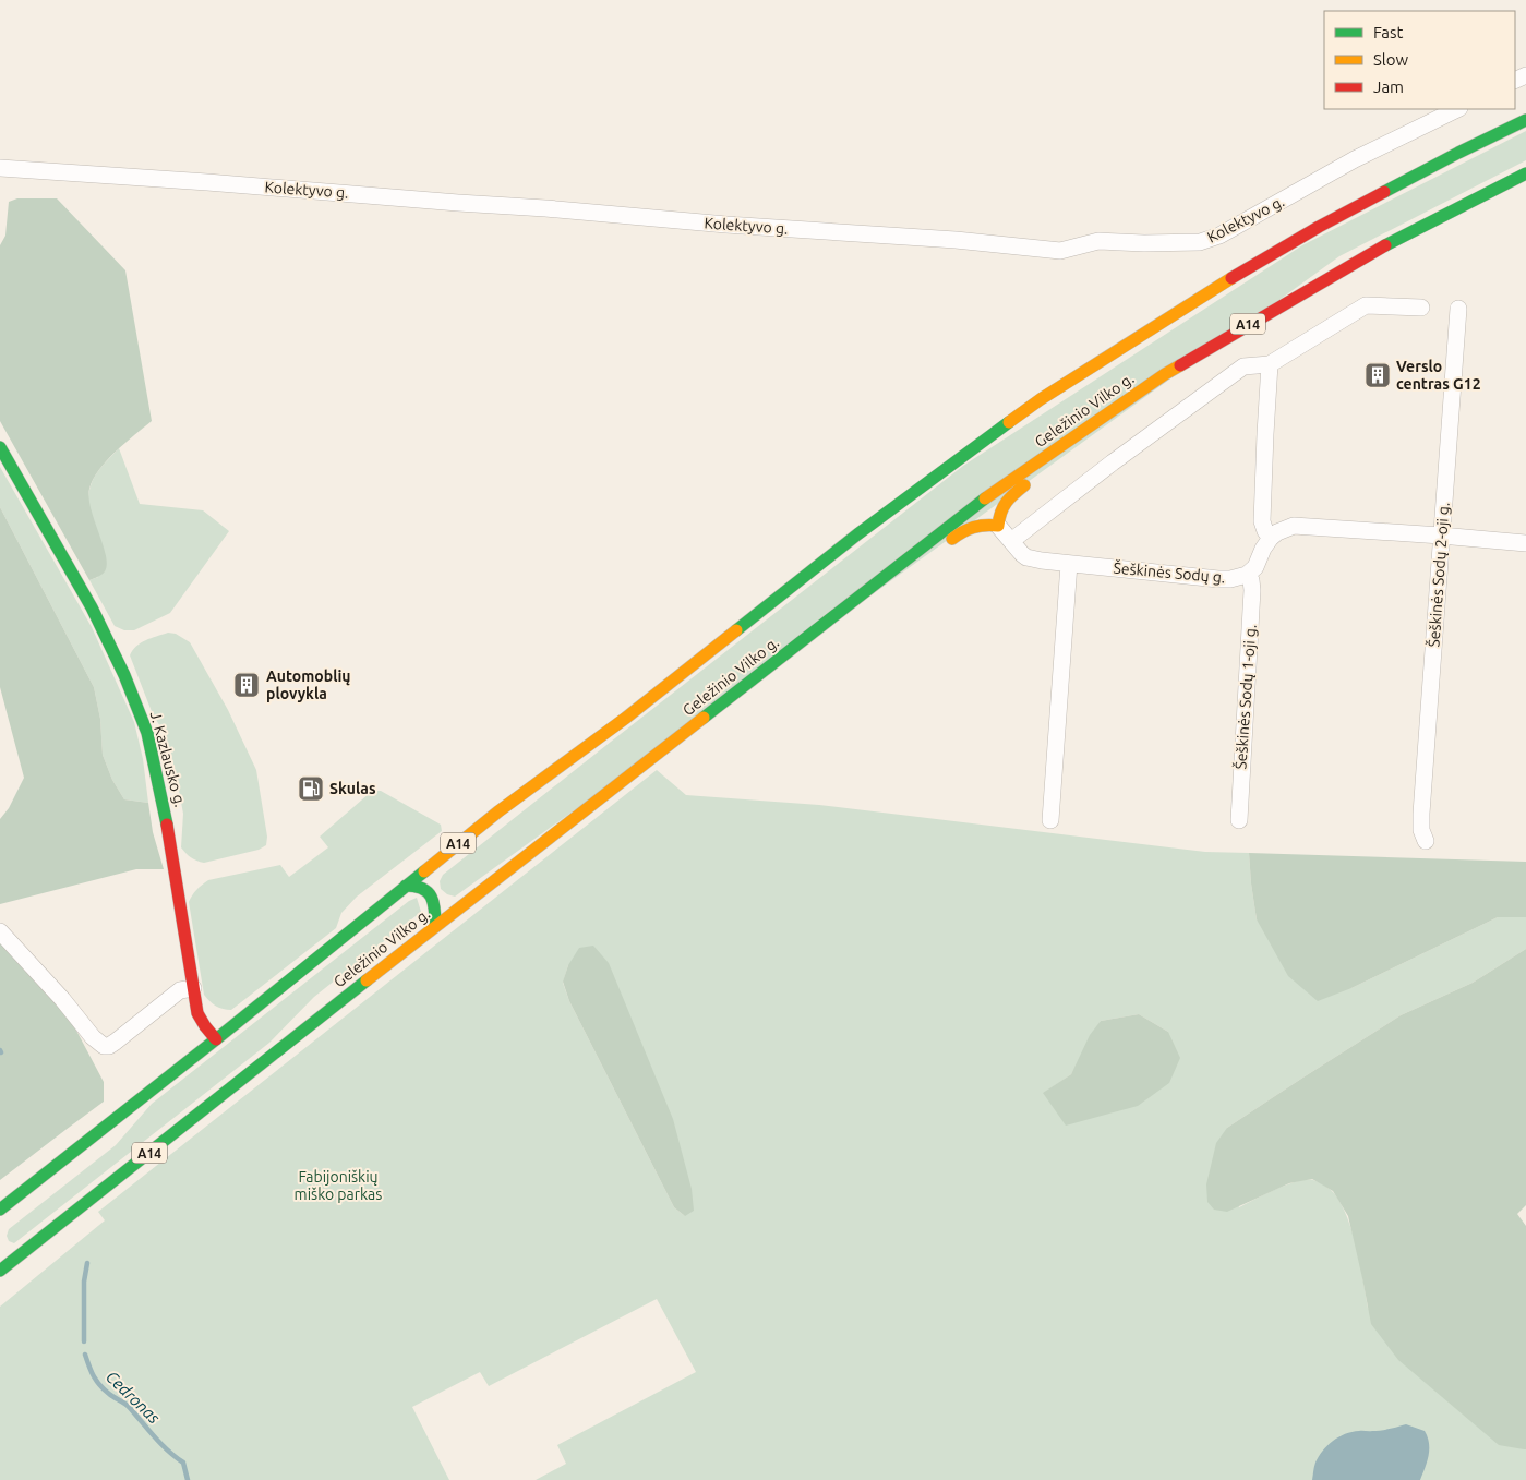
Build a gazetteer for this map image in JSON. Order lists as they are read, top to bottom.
{
  "streets": {
    "main road": ["A14", "Geležinio Vilko g.", "J. Kazlausko g."],
    "street": [
      "Kolektyvo g.",
      "Šeškinės Sodų g.",
      "Šeškinės Sodų 2-oji g.",
      "Šeškinės Sodų 1-oji g."
    ]
  },
  "crossings": [
    ["Geležinio Vilko g.", "J. Kazlausko g."],
    ["Šeškinės Sodų g.", "Šeškinės Sodų 1-oji g."]
  ],
  "water": ["Cedronas"],
  "parks": ["Fabijoniškių miško parkas"],
  "places": {
    "building": ["Verslo centras G12", "Automoblių plovykla"],
    "fuel station": ["Skulas"]
  },
  "legend": ["Fast", "Slow", "Jam"]
}
